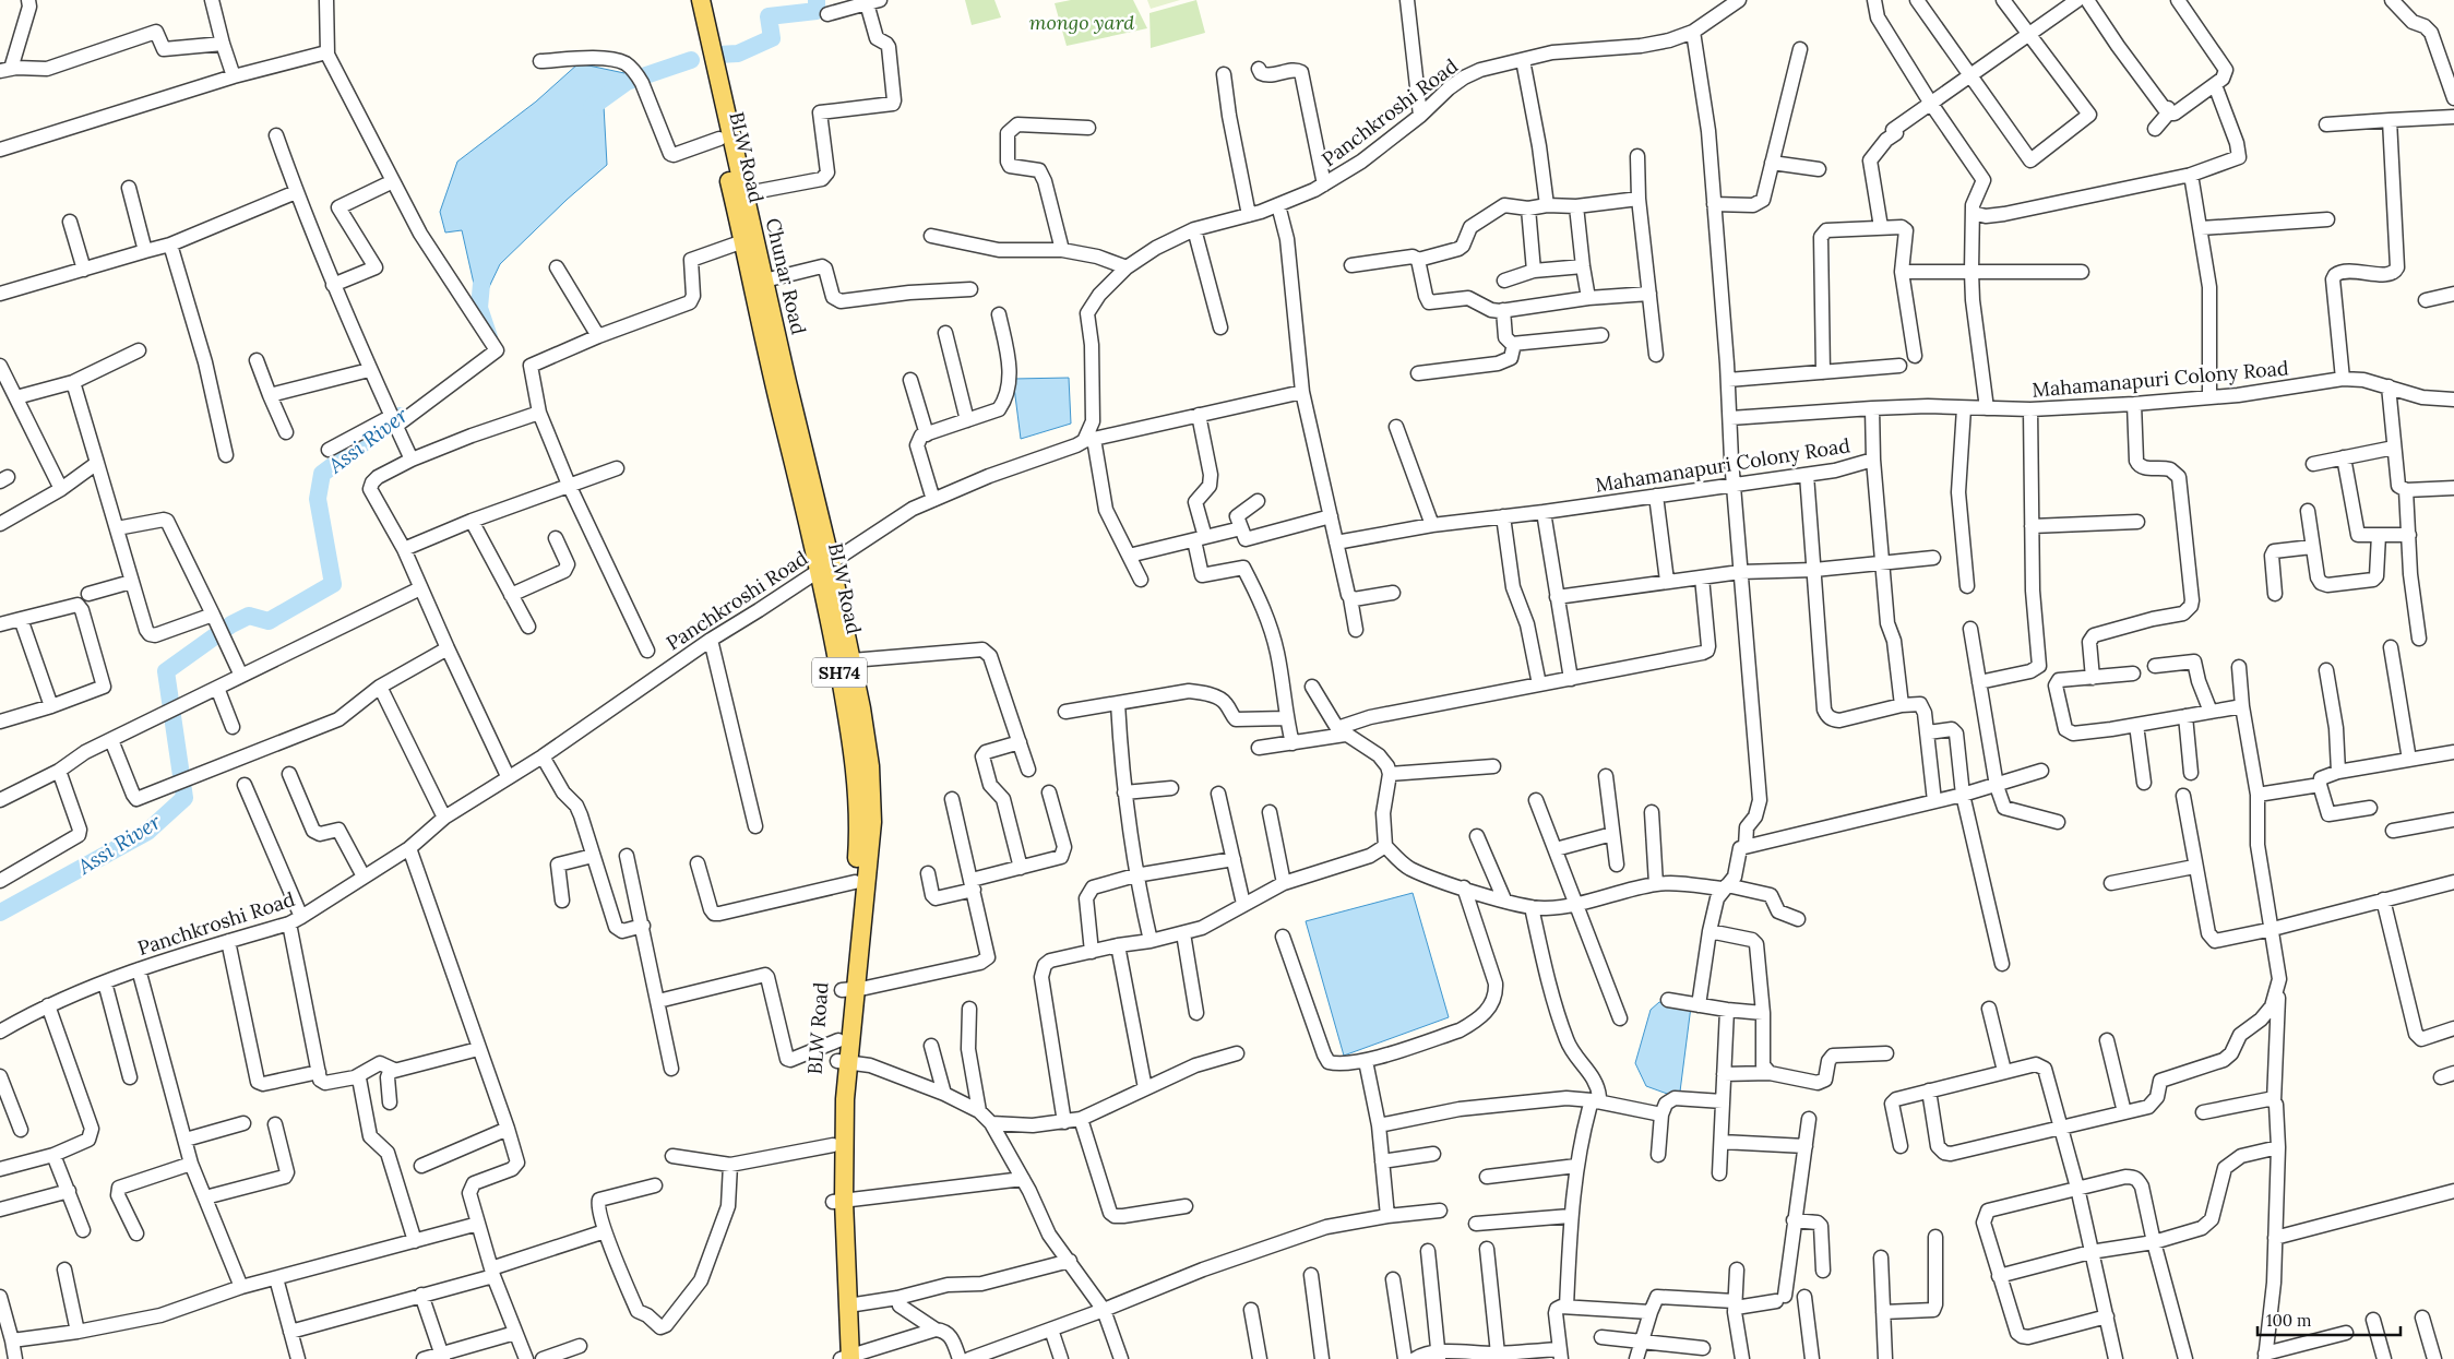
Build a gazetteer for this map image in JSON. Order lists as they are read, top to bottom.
{
  "streets": {
    "main road": ["BLW Road", "Chunar Road", "SH74"],
    "street": ["Panchkroshi Road", "Mahamanapuri Colony Road"]
  },
  "crossings": [
    ["Panchkroshi Road", "BLW Road"],
    ["Panchkroshi Road", "SH74"],
    ["BLW Road", "Chunar Road"],
    ["BLW Road", "SH74"]
  ],
  "water": ["Assi River"],
  "parks": ["mongo yard"],
  "scale_bar": "100 m"
}
